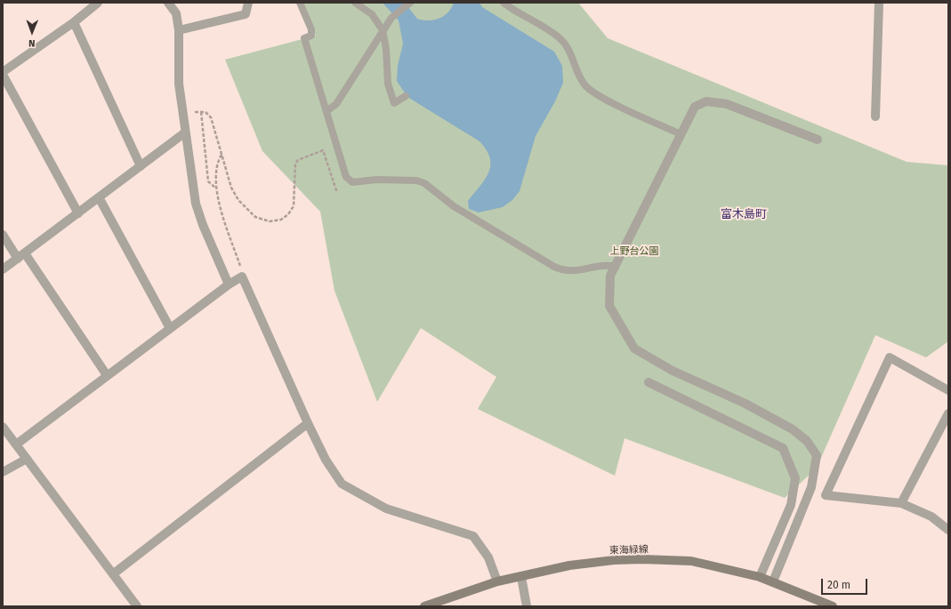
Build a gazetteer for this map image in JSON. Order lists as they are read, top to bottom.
{
  "streets": {
    "main road": ["東海緑線"]
  },
  "districts": ["富木島町"],
  "parks": ["上野台公園"],
  "scale_bar": "20 m",
  "north": "bottom"
}
